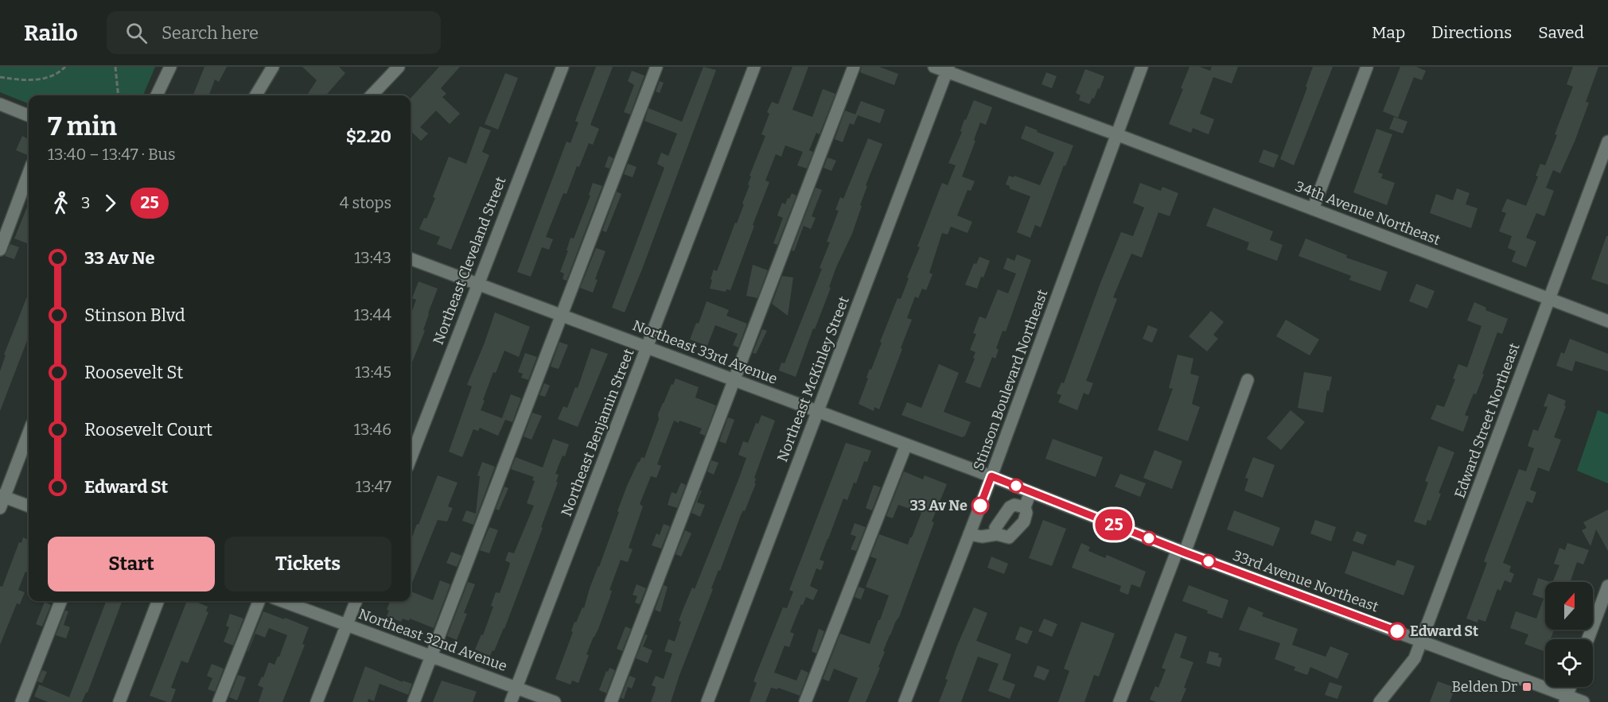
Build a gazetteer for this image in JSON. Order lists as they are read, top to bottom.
{
  "streets": {
    "street": [
      "34th Avenue Northeast",
      "Northeast Cleveland Street",
      "Northeast 33rd Avenue",
      "Northeast McKinley Street",
      "Stinson Boulevard Northeast",
      "Edward Street Northeast",
      "Northeast Benjamin Street",
      "33rd Avenue Northeast",
      "Northeast 32nd Avenue"
    ]
  },
  "crossings": [
    ["34th Avenue Northeast", "Northeast McKinley Street"],
    ["34th Avenue Northeast", "Stinson Boulevard Northeast"],
    ["34th Avenue Northeast", "Edward Street Northeast"],
    ["Northeast Cleveland Street", "Northeast 33rd Avenue"],
    ["Northeast 33rd Avenue", "Northeast McKinley Street"],
    ["Northeast 33rd Avenue", "Stinson Boulevard Northeast"],
    ["Northeast 33rd Avenue", "Northeast Benjamin Street"],
    ["Northeast 33rd Avenue", "33rd Avenue Northeast"],
    ["Stinson Boulevard Northeast", "33rd Avenue Northeast"],
    ["Edward Street Northeast", "33rd Avenue Northeast"],
    ["Northeast Benjamin Street", "Northeast 32nd Avenue"]
  ],
  "places": {
    "other": ["33 Av Ne", "Edward St"],
    "transit": ["Belden Dr"]
  },
  "lines": ["bus line 25"],
  "north": "top",
  "page": {
    "header": "Railo",
    "search": "Search here",
    "nav": ["Map", "Directions", "Saved"],
    "on_map": "25",
    "heading": ["7 min", "13:40 – 13:47 · Bus", "$2.20"],
    "legs": ["3", "25", "4 stops"],
    "list": [
      {
        "name": "33 Av Ne",
        "value": "13:43"
      },
      {
        "name": "Stinson Blvd",
        "value": "13:44"
      },
      {
        "name": "Roosevelt St",
        "value": "13:45"
      },
      {
        "name": "Roosevelt Court",
        "value": "13:46"
      },
      {
        "name": "Edward St",
        "value": "13:47"
      }
    ],
    "buttons": ["Start", "Tickets"]
  }
}
